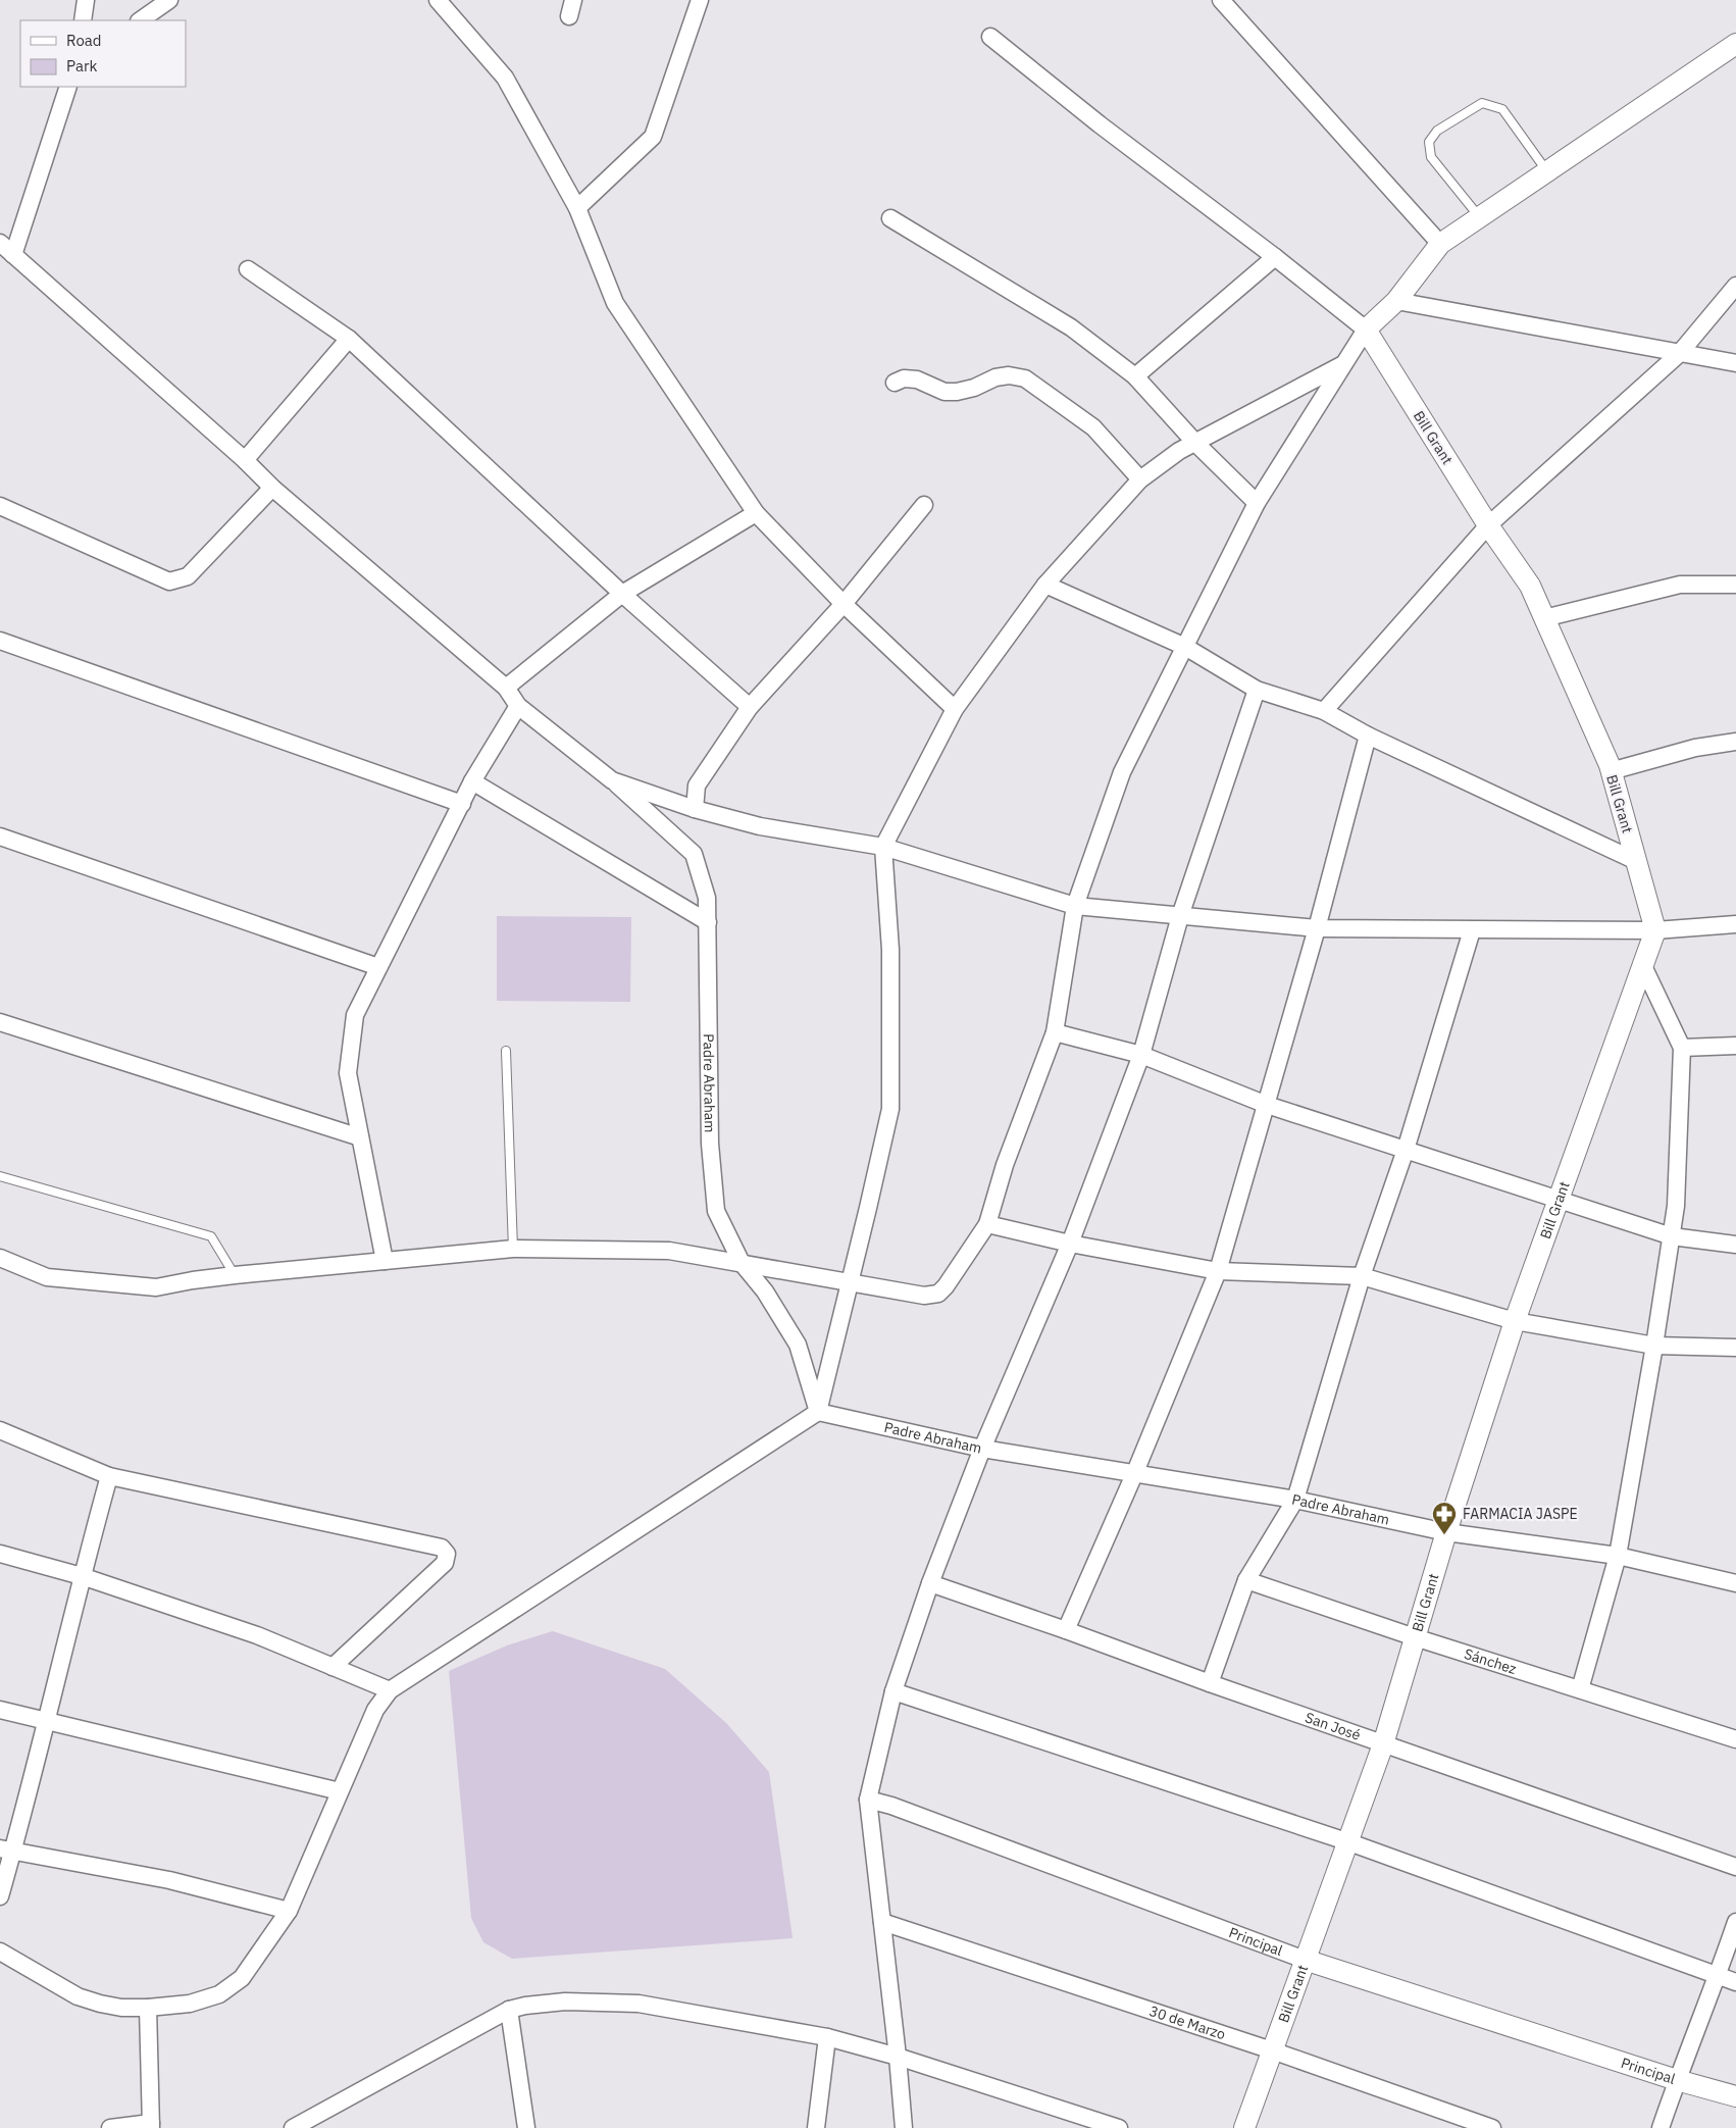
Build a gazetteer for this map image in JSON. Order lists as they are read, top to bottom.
{
  "streets": {
    "street": [
      "Bill Grant",
      "Padre Abraham",
      "Sánchez",
      "San José",
      "Principal",
      "30 de Marzo"
    ]
  },
  "crossings": [
    ["Bill Grant", "Padre Abraham"],
    ["Bill Grant", "Sánchez"],
    ["Bill Grant", "San José"],
    ["Bill Grant", "Principal"],
    ["Bill Grant", "30 de Marzo"]
  ],
  "places": {
    "pharmacy": ["FARMACIA JASPE"]
  },
  "legend": ["Road", "Park"]
}
